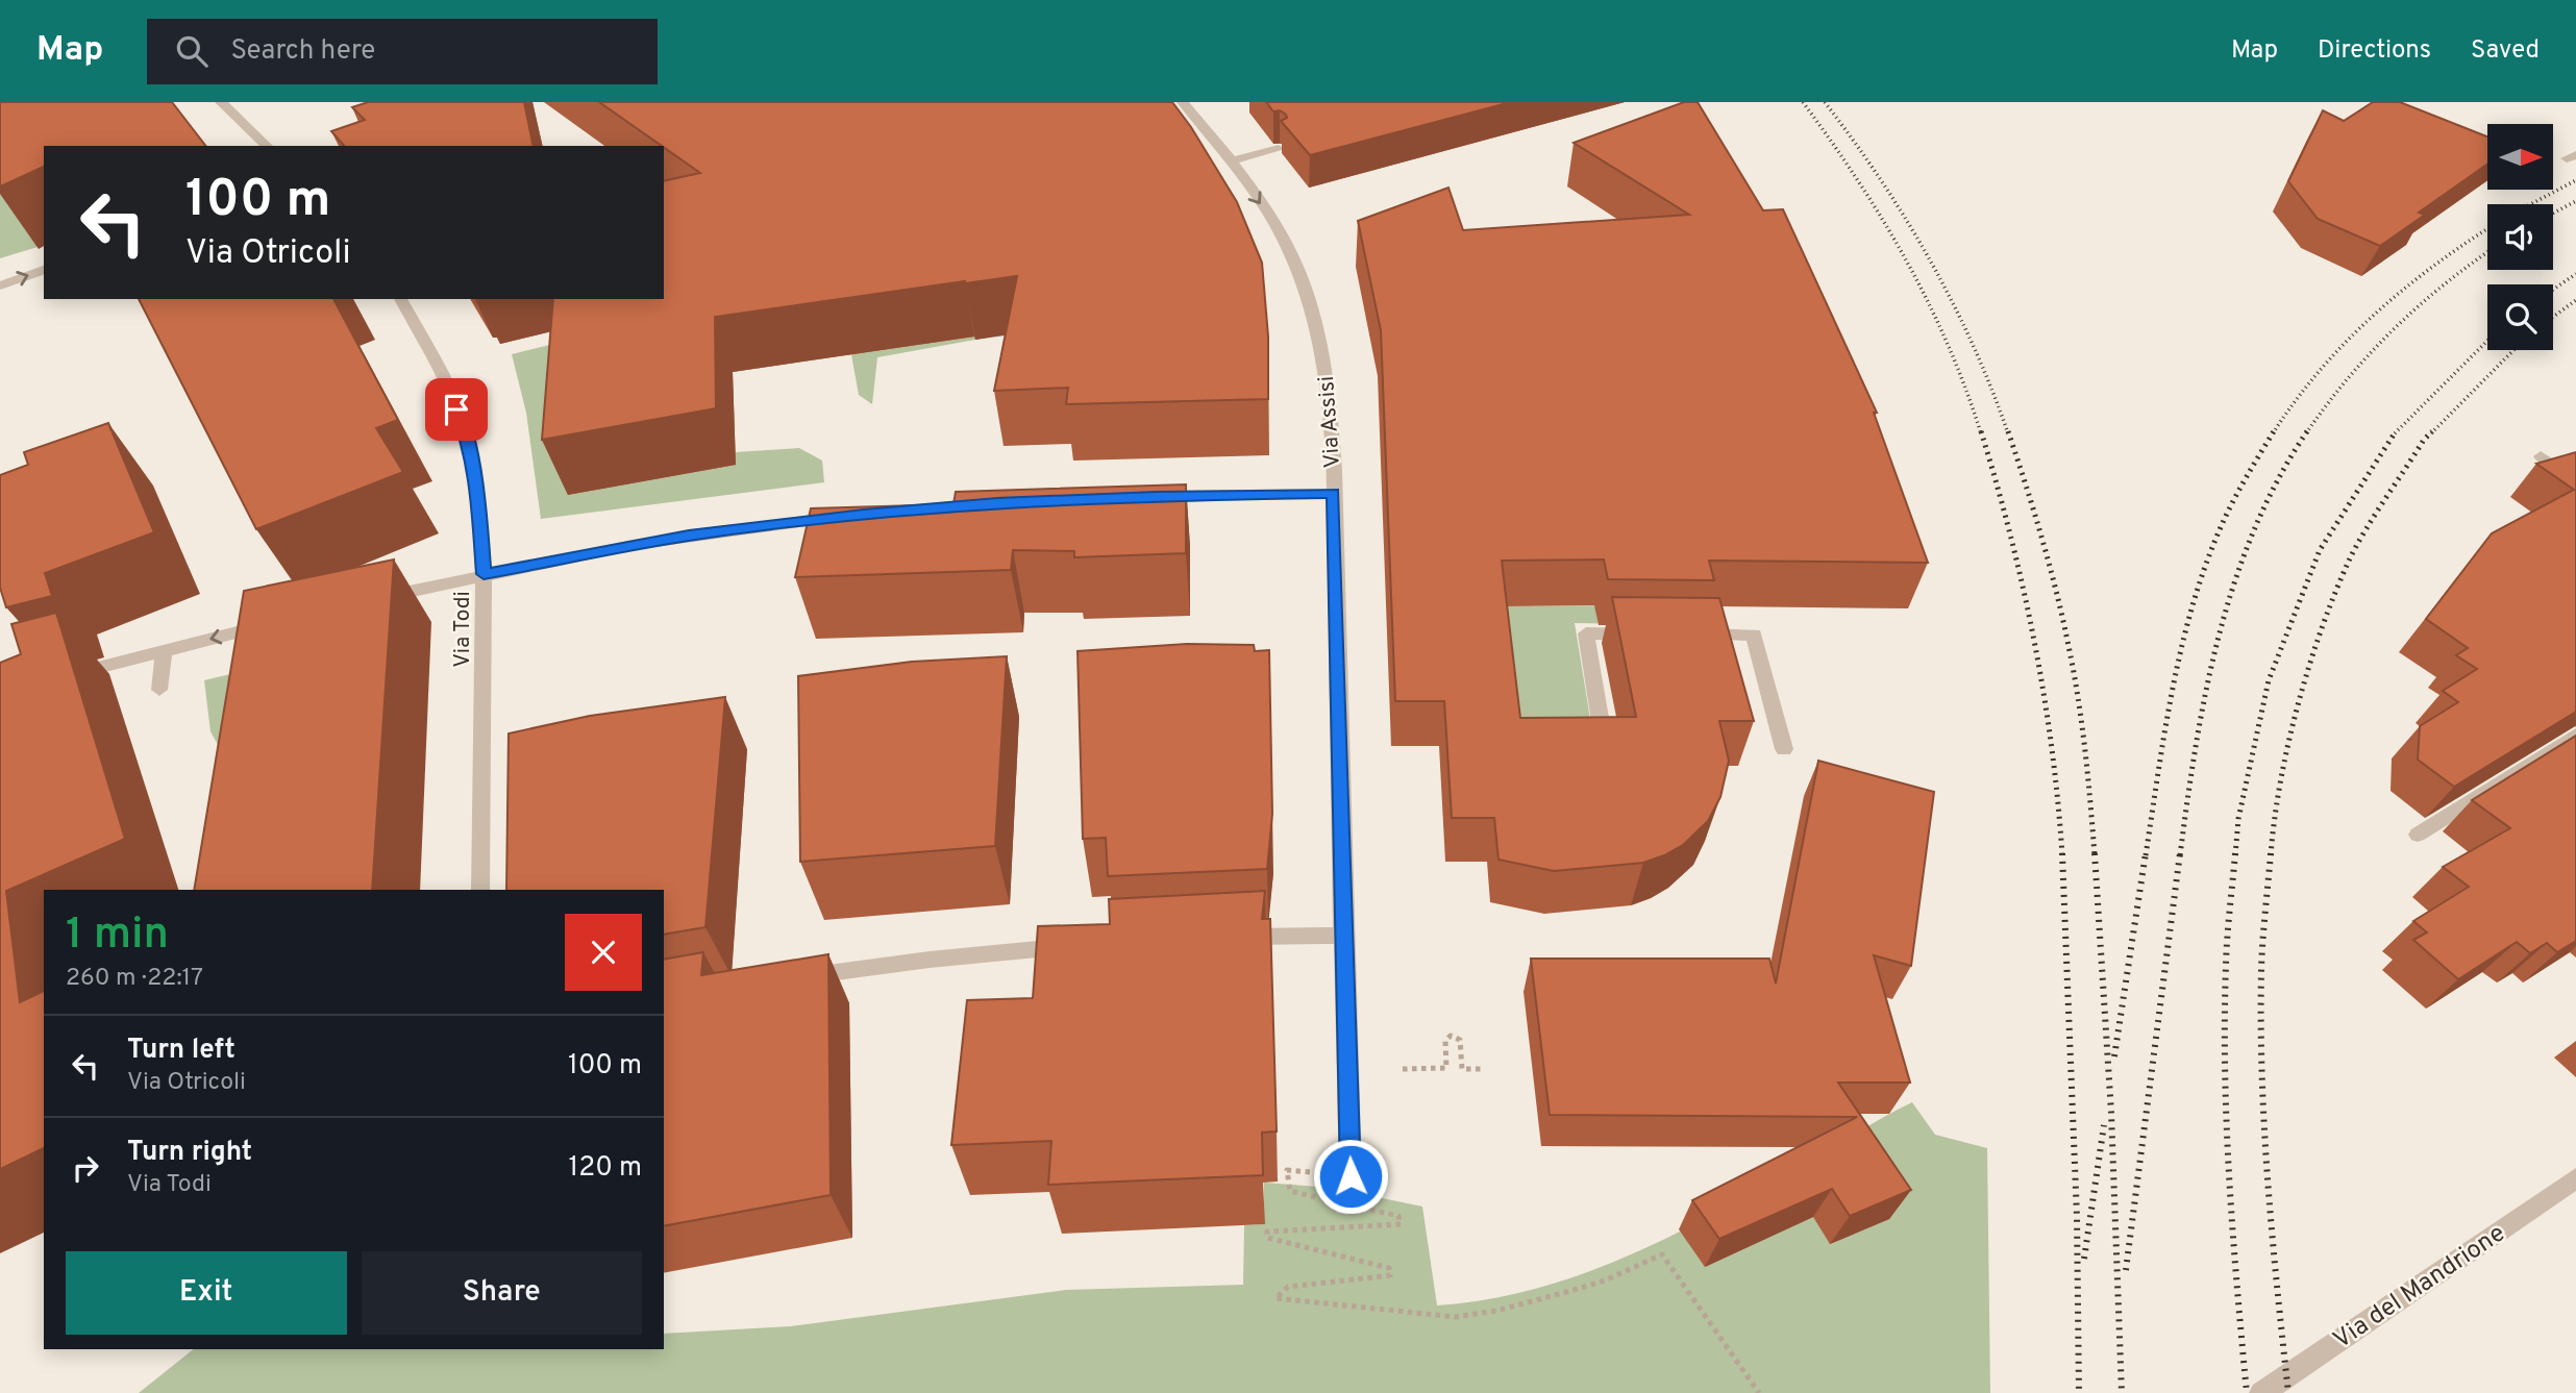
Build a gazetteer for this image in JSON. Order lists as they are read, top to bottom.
{
  "streets": {
    "street": ["Via Assisi", "Via Todi", "Via del Mandrione"]
  },
  "north": "right",
  "page": {
    "header": "Map",
    "search": "Search here",
    "nav": ["Map", "Directions", "Saved"],
    "turn": ["100 m", "Via Otricoli"],
    "heading": ["1 min", "260 m · 22:17"],
    "list": [
      {
        "name": "Turn left",
        "note": "Via Otricoli",
        "value": "100 m"
      },
      {
        "name": "Turn right",
        "note": "Via Todi",
        "value": "120 m"
      }
    ],
    "buttons": ["Exit", "Share"]
  }
}
